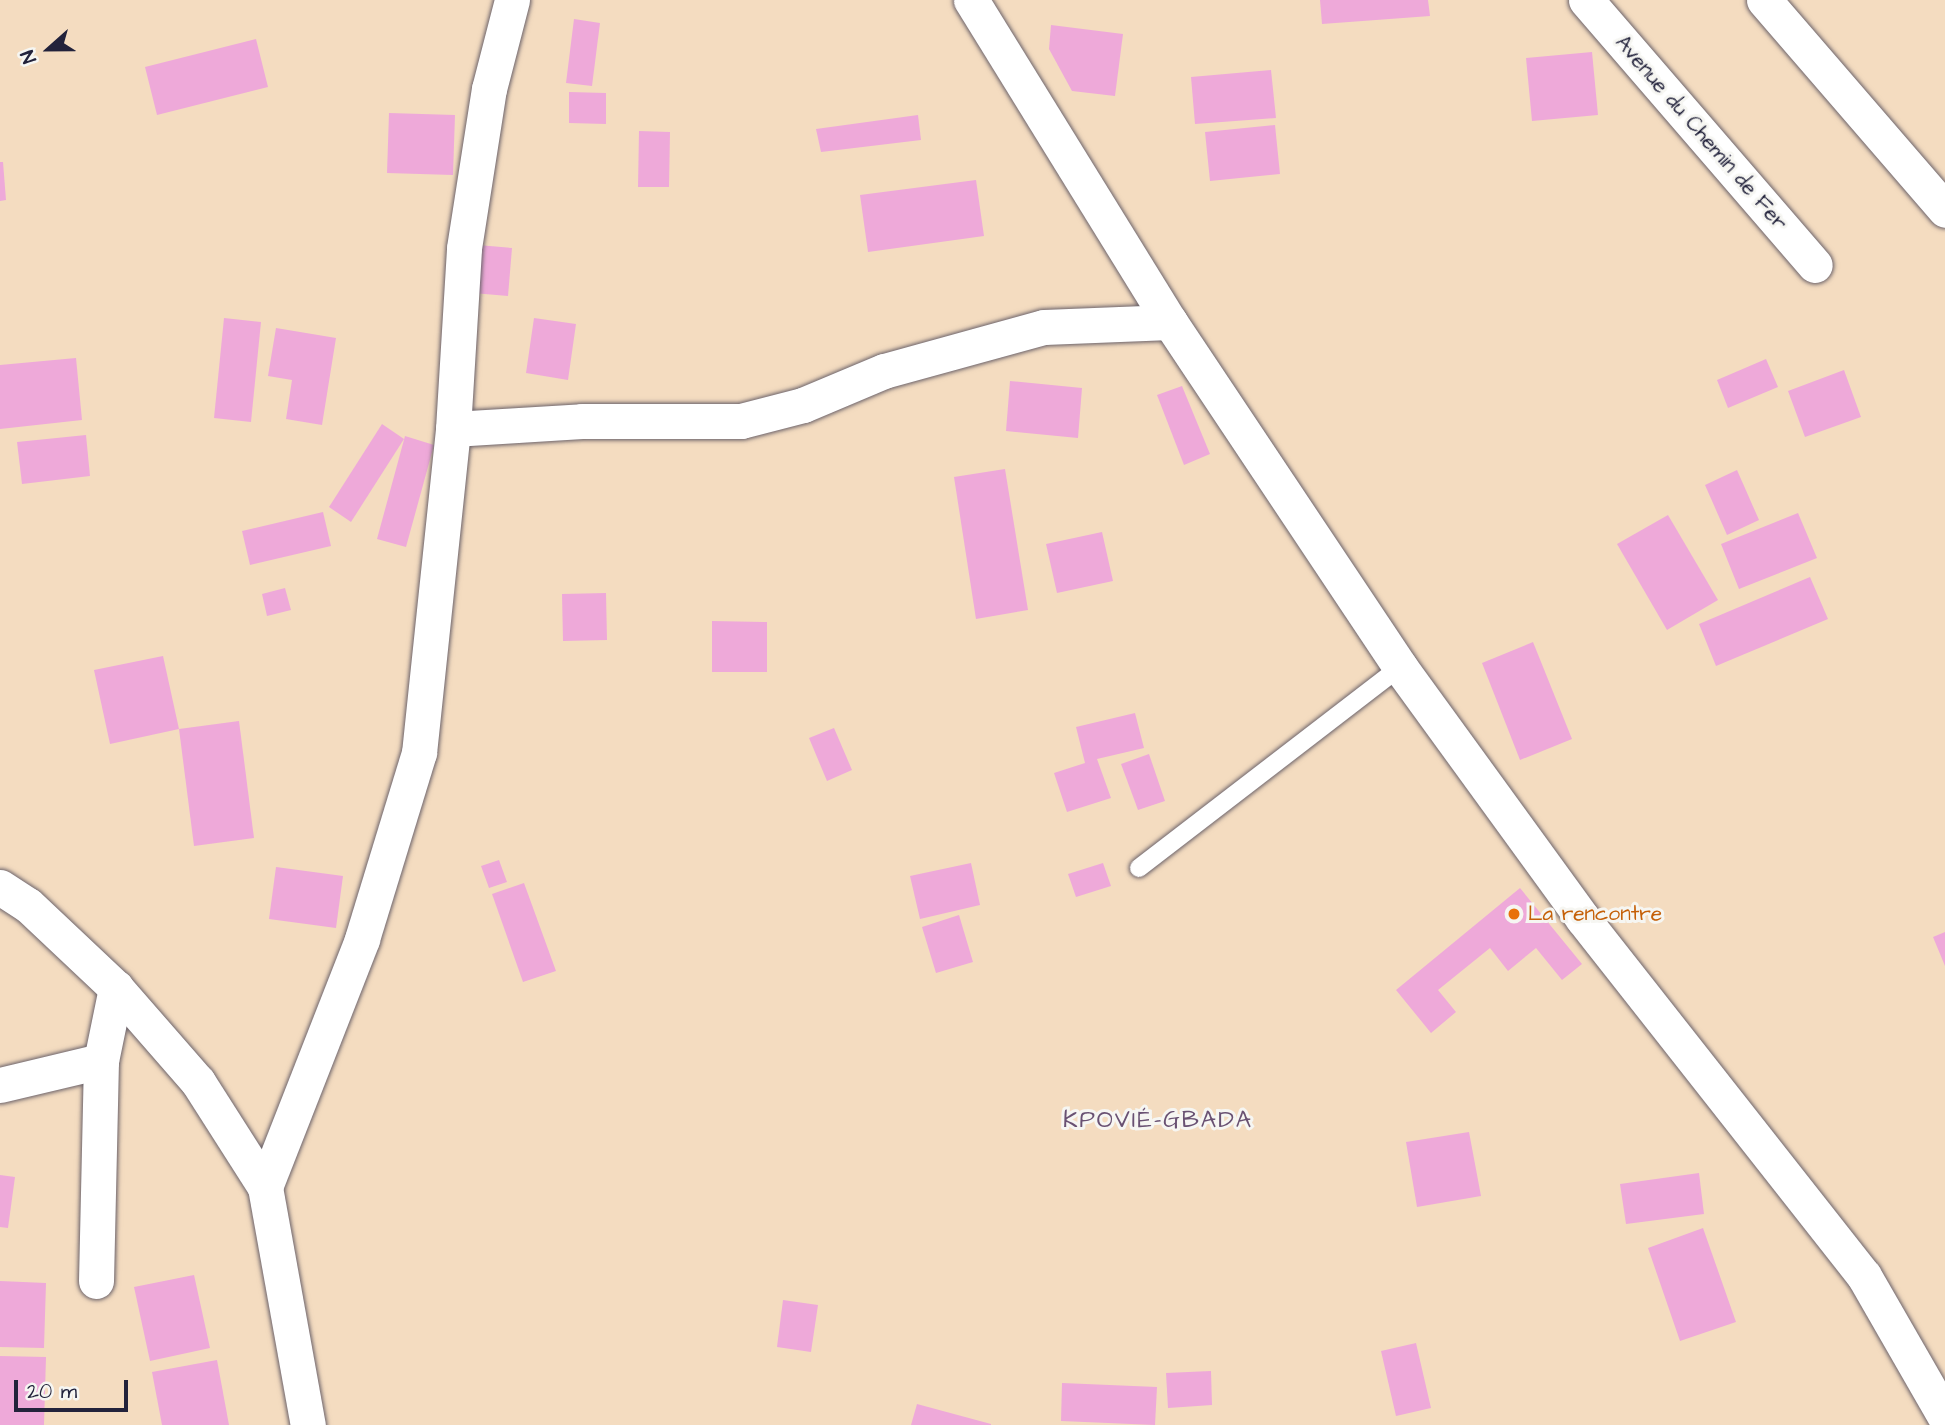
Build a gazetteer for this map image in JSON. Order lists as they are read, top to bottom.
{
  "streets": {
    "street": ["Avenue du Chemin de Fer"]
  },
  "districts": ["KPOVIÉ-GBADA"],
  "places": ["La rencontre"],
  "scale_bar": "20 m",
  "north": "left"
}
